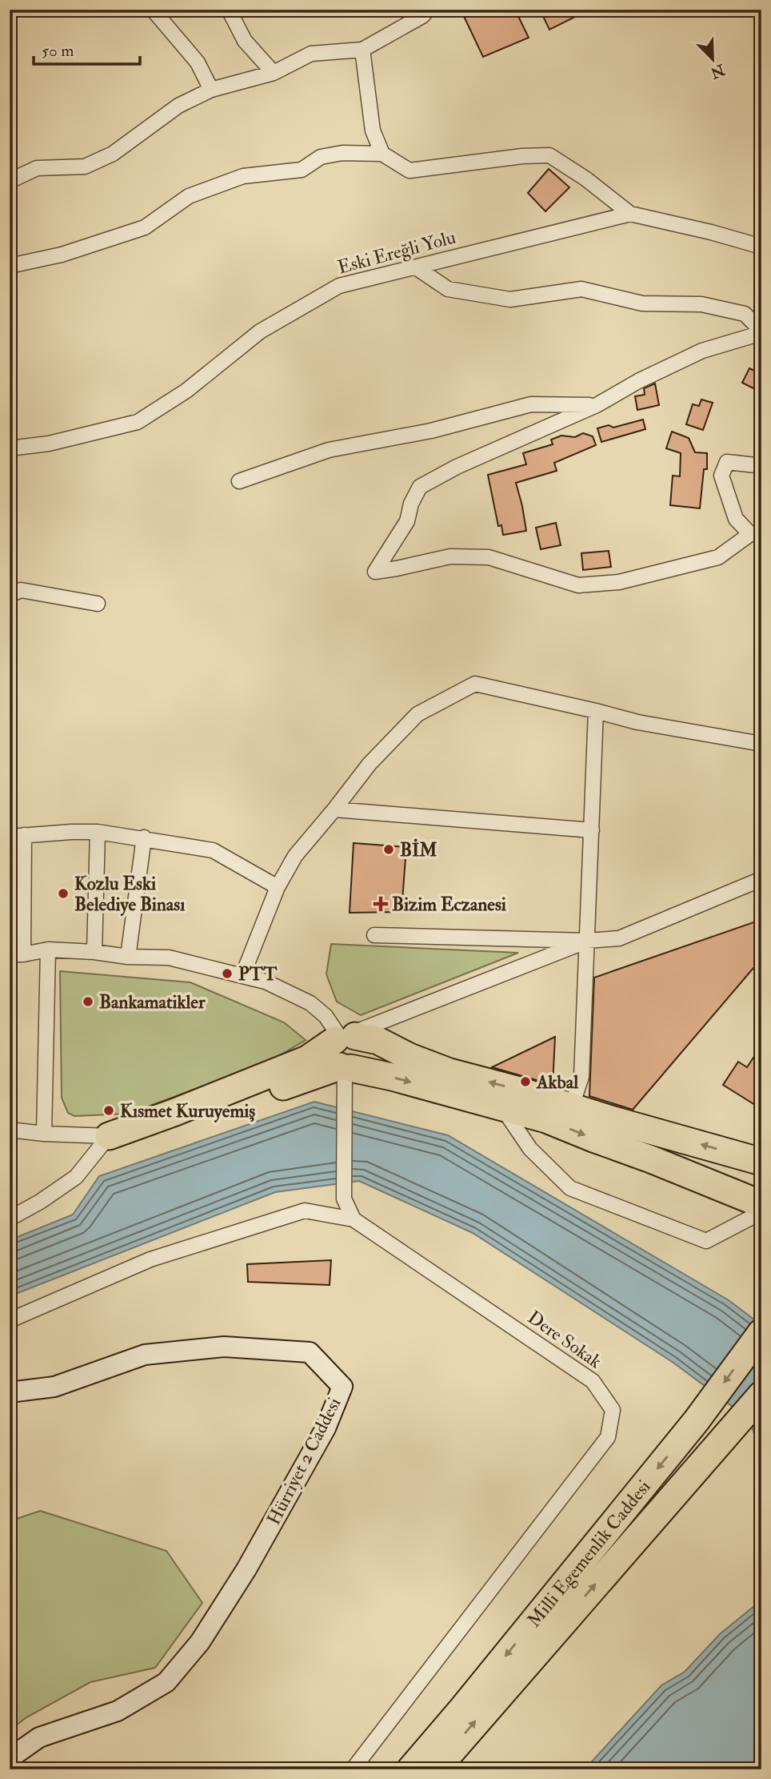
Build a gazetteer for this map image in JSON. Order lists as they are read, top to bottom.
{
  "streets": {
    "highway": ["Milli Egemenlik Caddesi"],
    "street": ["Eski Ereğli Yolu", "Dere Sokak", "Hürriyet 2 Caddesi"]
  },
  "places": {
    "other": [
      "BİM",
      "Kozlu Eski Belediye Binası",
      "PTT",
      "Bankamatikler",
      "Akbal",
      "Kısmet Kuruyemiş"
    ],
    "health": ["Bizim Eczanesi"]
  },
  "scale_bar": "50 m",
  "north": "bottom right"
}
